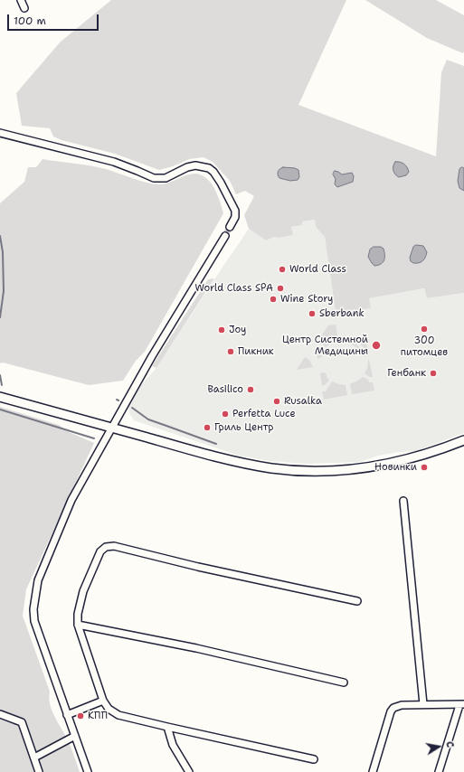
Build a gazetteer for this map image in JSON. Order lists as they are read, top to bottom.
{
  "places": [
    "World Class",
    "World Class SPA",
    "Wine Story",
    "Sberbank",
    "300 питомцев",
    "Joy",
    "Центр Системной Медицины",
    "Пикник",
    "Генбанк",
    "Basilico",
    "Rusalka",
    "Perfetta Luce",
    "Гриль Центр",
    "Новинки",
    "КПП"
  ],
  "scale_bar": "100 m",
  "north": "right"
}
